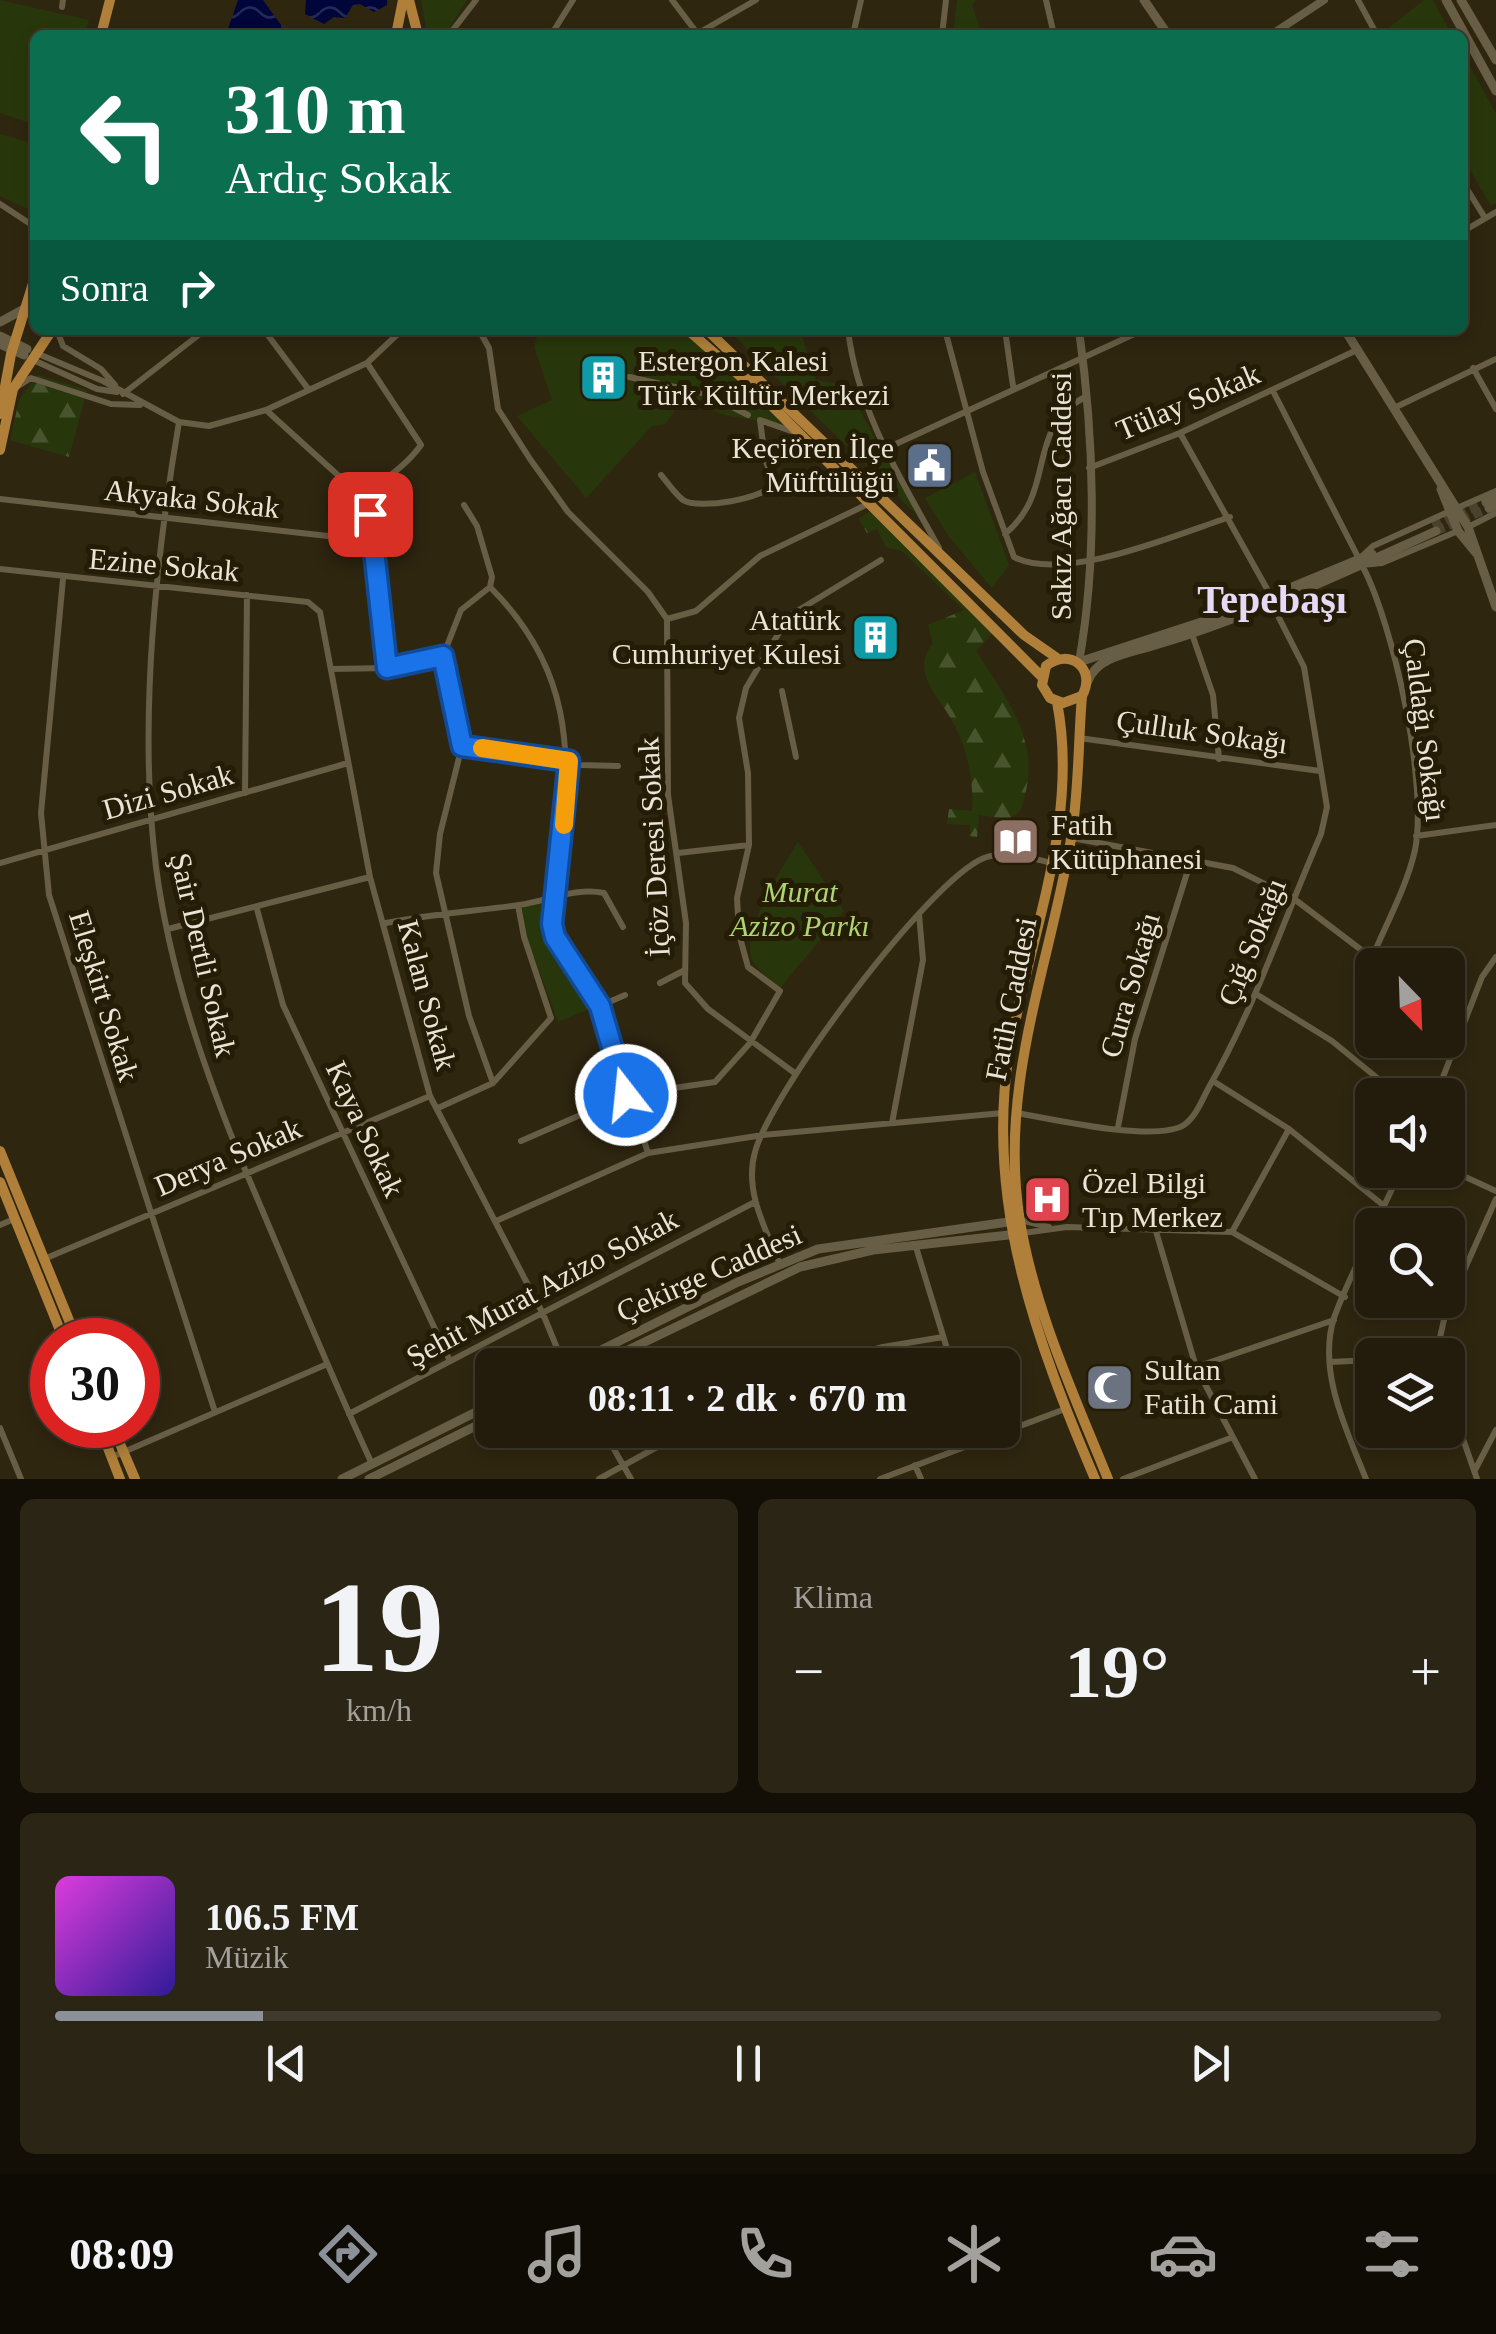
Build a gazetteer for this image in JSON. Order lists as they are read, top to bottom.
{
  "streets": {
    "main road": ["Fatih Caddesi", "Çekirge Caddesi"],
    "street": [
      "Tülay Sokak",
      "Sakız Ağacı Caddesi",
      "Akyaka Sokak",
      "Ezine Sokak",
      "Çaldağı Sokağı",
      "Çulluk Sokağı",
      "Dizi Sokak",
      "İçöz Deresi Sokak",
      "Çığ Sokağı",
      "Şair Dertli Sokak",
      "Cura Sokağı",
      "Kalan Sokak",
      "Eleşkirt Sokak",
      "Kaya Sokak",
      "Derya Sokak",
      "Şehit Murat Azizo Sokak"
    ]
  },
  "crossings": [
    ["Tülay Sokak", "Sakız Ağacı Caddesi"],
    ["Tülay Sokak", "Çaldağı Sokağı"],
    ["Tülay Sokak", "Çığ Sokağı"],
    ["Sakız Ağacı Caddesi", "Fatih Caddesi"],
    ["Akyaka Sokak", "Şair Dertli Sokak"],
    ["Ezine Sokak", "Şair Dertli Sokak"],
    ["Ezine Sokak", "Kalan Sokak"],
    ["Ezine Sokak", "Eleşkirt Sokak"],
    ["Çulluk Sokağı", "Çığ Sokağı"],
    ["Çulluk Sokağı", "Fatih Caddesi"],
    ["Dizi Sokak", "Şair Dertli Sokak"],
    ["Dizi Sokak", "Kalan Sokak"],
    ["Dizi Sokak", "Eleşkirt Sokak"],
    ["Çığ Sokağı", "Cura Sokağı"],
    ["Çığ Sokağı", "Kalan Sokak"],
    ["Çığ Sokağı", "Fatih Caddesi"],
    ["Şair Dertli Sokak", "Derya Sokak"],
    ["Şair Dertli Sokak", "Şehit Murat Azizo Sokak"],
    ["Kalan Sokak", "Derya Sokak"],
    ["Kalan Sokak", "Şehit Murat Azizo Sokak"],
    ["Eleşkirt Sokak", "Derya Sokak"],
    ["Fatih Caddesi", "Çekirge Caddesi"],
    ["Kaya Sokak", "Derya Sokak"],
    ["Kaya Sokak", "Şehit Murat Azizo Sokak"]
  ],
  "districts": ["Tepebaşı"],
  "parks": ["Murat Azizo Parkı"],
  "places": {
    "building": ["Estergon Kalesi Türk Kültür Merkezi", "Atatürk Cumhuriyet Kulesi"],
    "public building": ["Keçiören İlçe Müftülüğü"],
    "library": ["Fatih Kütüphanesi"],
    "hospital": ["Özel Bilgi Tıp Merkez"],
    "mosque": ["Sultan Fatih Cami"]
  },
  "north": "bottom right",
  "page": {
    "turn": ["310 m", "Ardıç Sokak"],
    "then": "Sonra",
    "limit": "30",
    "trip": "08:11 · 2 dk · 670 m",
    "tile": [
      ["19", "km/h"],
      "Klima"
    ],
    "heat": ["−", "19°", "+"],
    "song": ["106.5 FM", "Müzik"],
    "tabs": "08:09"
  }
}
